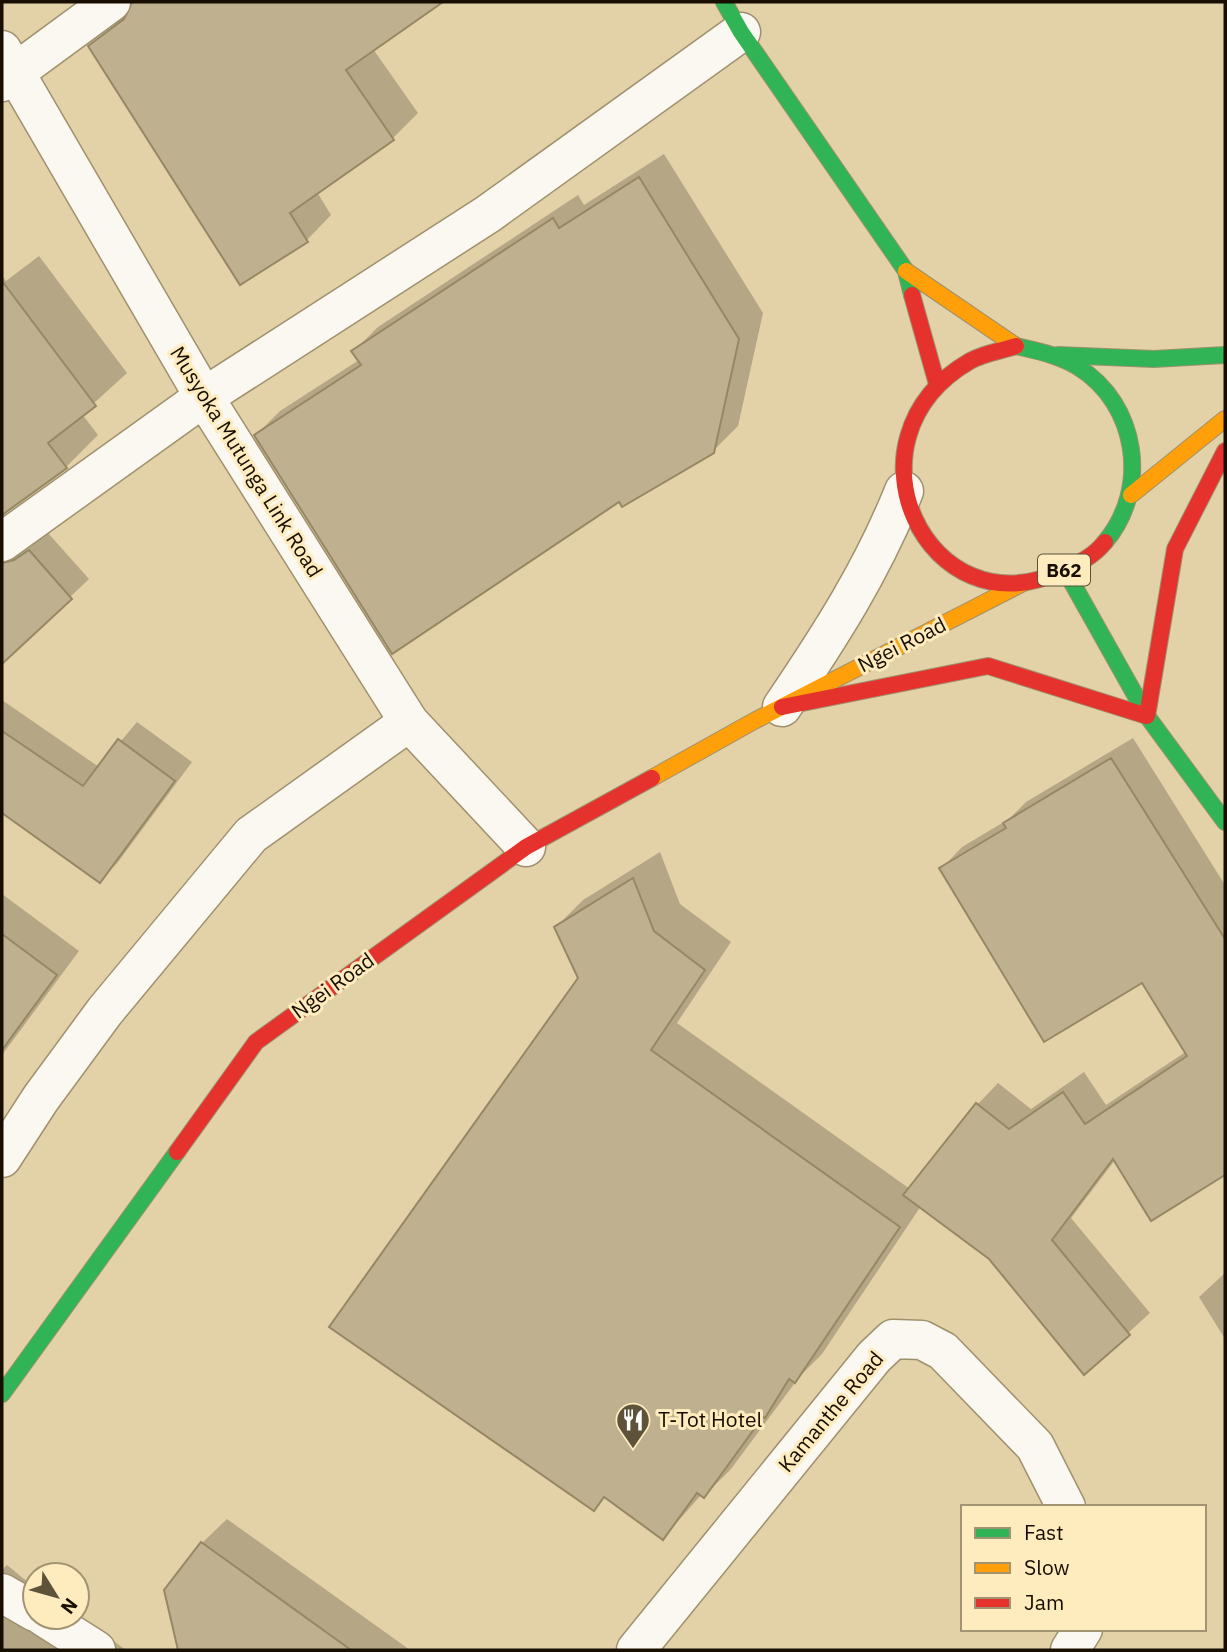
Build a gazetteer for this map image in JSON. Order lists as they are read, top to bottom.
{
  "streets": {
    "main road": ["B62", "Ngei Road"],
    "street": ["Musyoka Mutunga Link Road", "Kamanthe Road"]
  },
  "crossings": [
    ["Musyoka Mutunga Link Road", "Ngei Road"],
    ["B62", "Ngei Road"]
  ],
  "places": {
    "restaurant": ["T-Tot Hotel"]
  },
  "legend": ["Fast", "Slow", "Jam"],
  "north": "bottom right"
}
